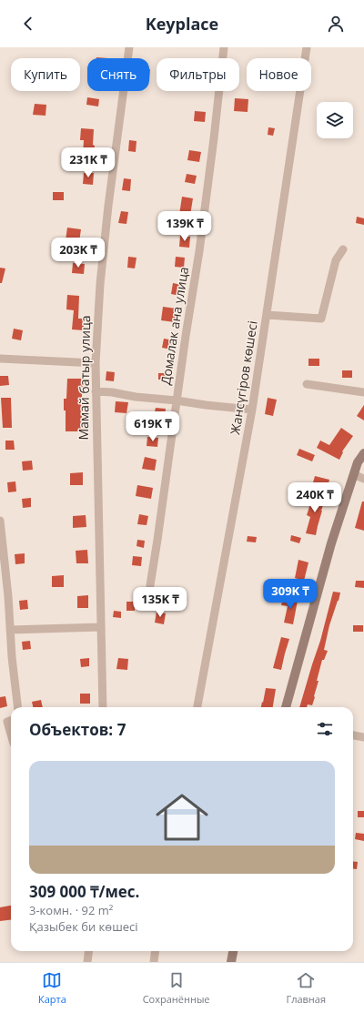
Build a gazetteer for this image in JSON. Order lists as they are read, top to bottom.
{
  "streets": {
    "street": ["Домалак ана улица", "Мамай батыр улица", "Жансүгіров көшесі"]
  },
  "page": {
    "header": "Keyplace",
    "chip": [
      "Купить",
      "Снять",
      "Фильтры",
      "Новое"
    ],
    "price": [
      "231K ₸",
      "139K ₸",
      "203K ₸",
      "619K ₸",
      "240K ₸",
      "309K ₸",
      "135K ₸"
    ],
    "heading": "Объектов: 7",
    "list": [
      {
        "name": "309 000 ₸/мес.",
        "note": "3-комн. · 92 m² · Қазыбек би көшесі"
      }
    ],
    "tabs": ["Карта", "Сохранённые", "Главная"]
  }
}
